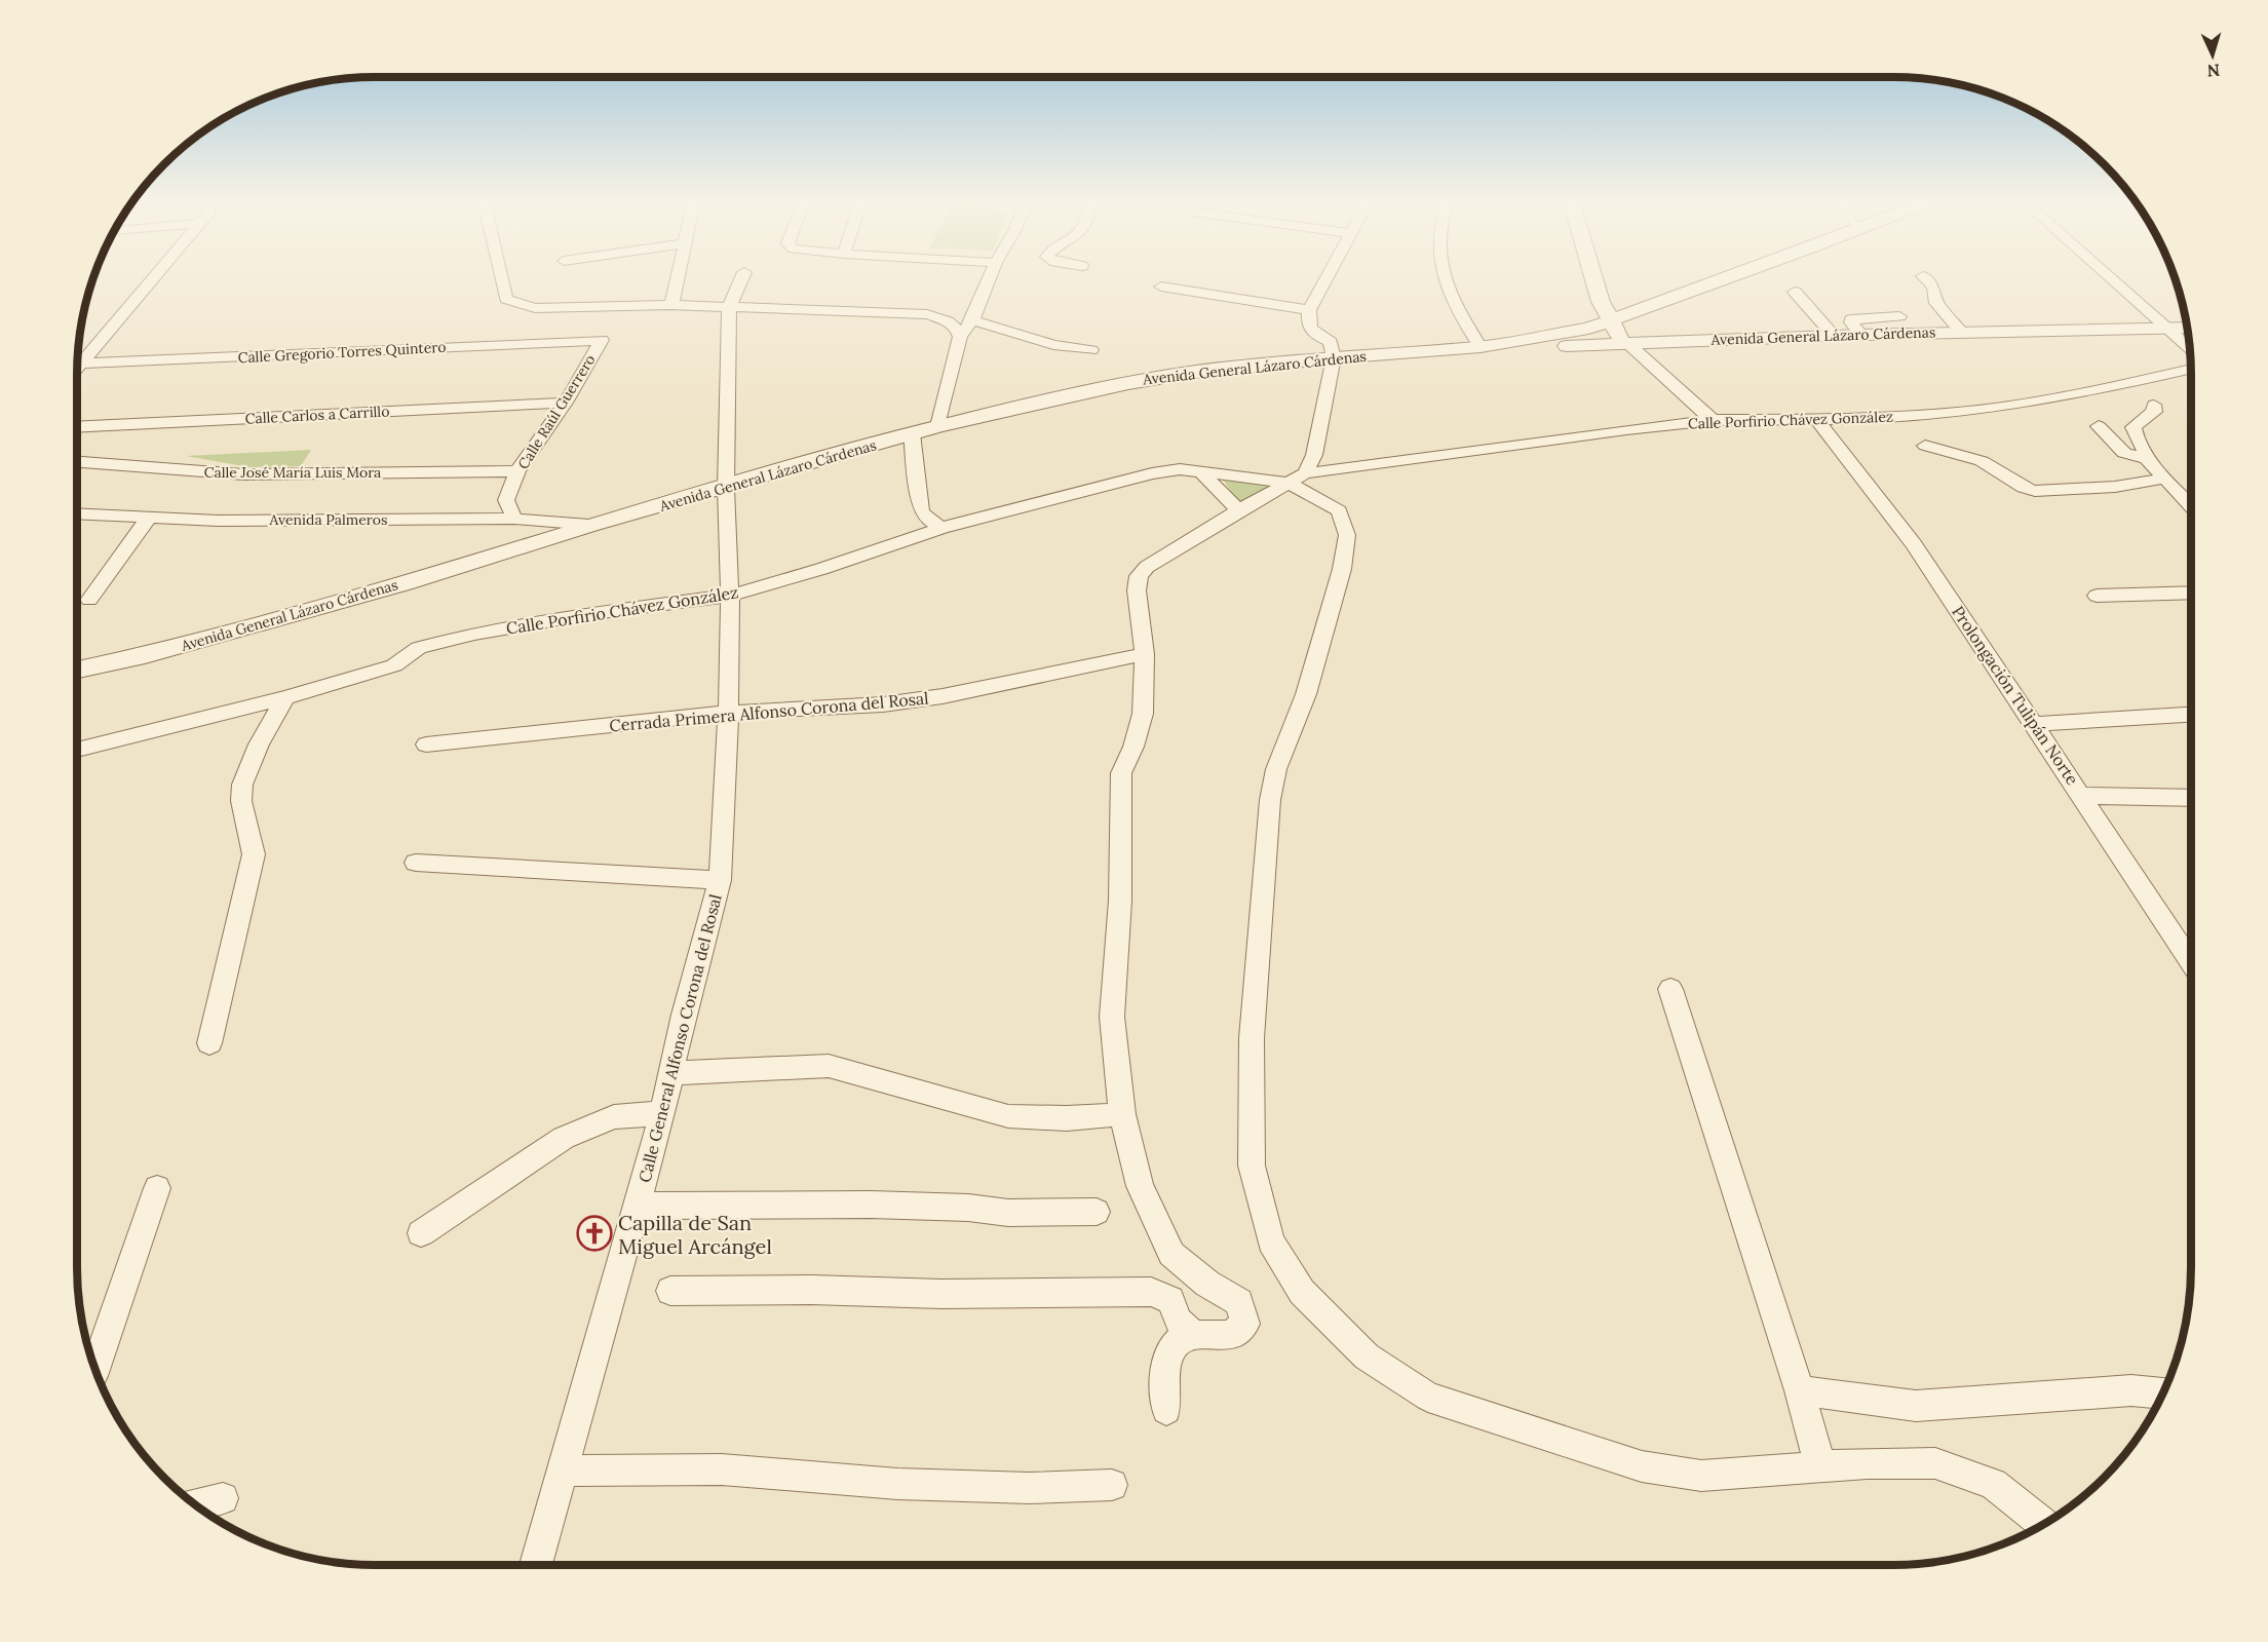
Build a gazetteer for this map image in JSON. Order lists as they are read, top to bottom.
{
  "streets": {
    "street": [
      "Avenida General Lázaro Cárdenas",
      "Calle Gregorio Torres Quintero",
      "Calle Raúl Guerrero",
      "Calle Carlos a Carrillo",
      "Calle Porfirio Chávez González",
      "Calle José María Luis Mora",
      "Avenida Palmeros",
      "Prolongación Tulipán Norte",
      "Cerrada Primera Alfonso Corona del Rosal",
      "Calle General Alfonso Corona del Rosal"
    ]
  },
  "crossings": [
    ["Avenida General Lázaro Cárdenas", "Avenida Palmeros"],
    ["Avenida General Lázaro Cárdenas", "Calle General Alfonso Corona del Rosal"],
    ["Calle Gregorio Torres Quintero", "Calle Raúl Guerrero"],
    ["Calle Raúl Guerrero", "Calle Carlos a Carrillo"],
    ["Calle Raúl Guerrero", "Calle José María Luis Mora"],
    ["Calle Raúl Guerrero", "Avenida Palmeros"],
    ["Calle Porfirio Chávez González", "Prolongación Tulipán Norte"],
    ["Calle Porfirio Chávez González", "Calle General Alfonso Corona del Rosal"],
    ["Cerrada Primera Alfonso Corona del Rosal", "Calle General Alfonso Corona del Rosal"]
  ],
  "places": {
    "church": ["Capilla de San Miguel Arcángel"]
  },
  "north": "bottom"
}
